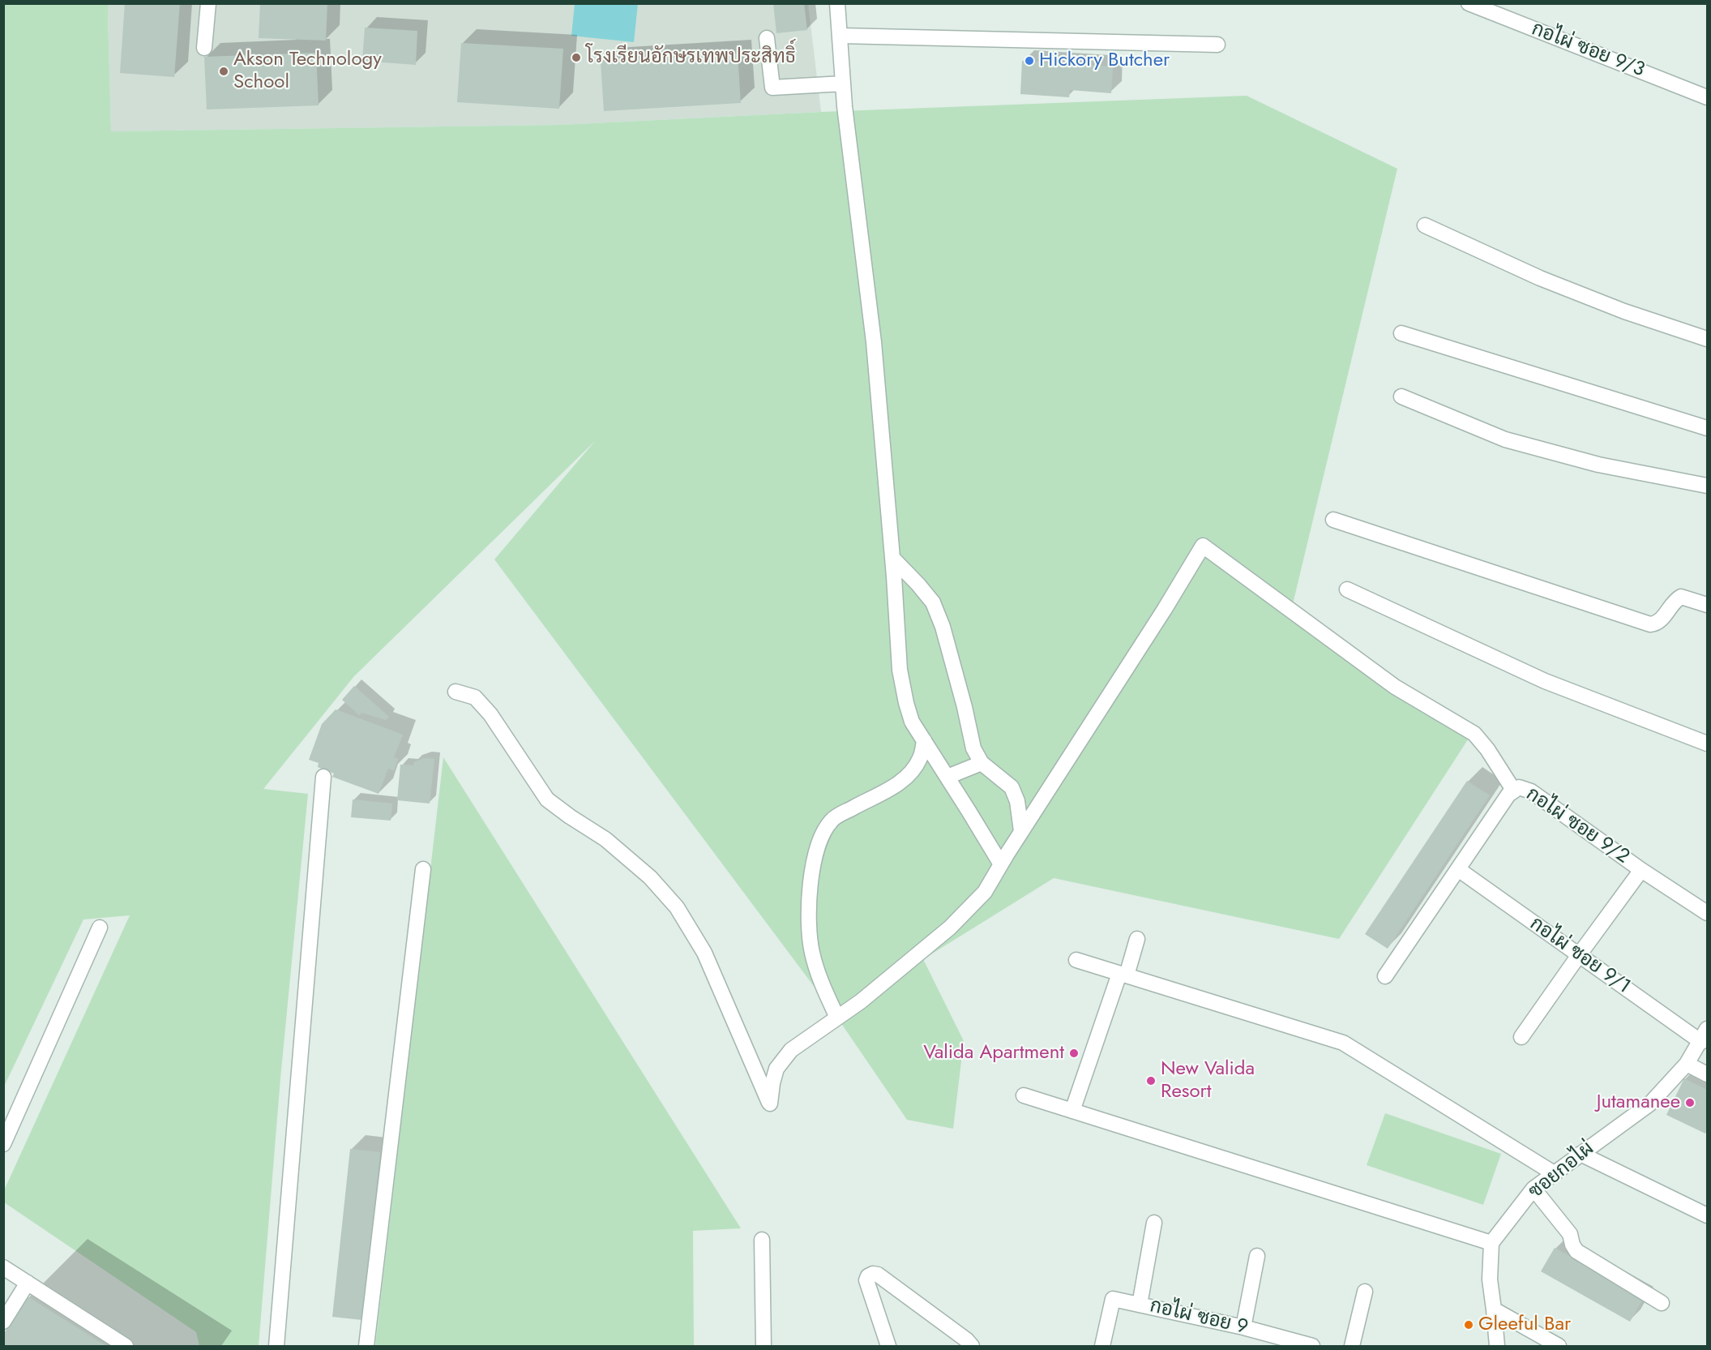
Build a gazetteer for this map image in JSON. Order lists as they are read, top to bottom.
{
  "streets": {
    "street": [
      "กอไผ่ ซอย 9/3",
      "กอไผ่ ซอย 9/2",
      "กอไผ่ ซอย 9/1",
      "ซอยกอไผ่",
      "กอไผ่ ซอย 9"
    ]
  },
  "crossings": [
    ["กอไผ่ ซอย 9/2", "กอไผ่ ซอย 9/1"],
    ["กอไผ่ ซอย 9/1", "ซอยกอไผ่"]
  ],
  "places": [
    "โรงเรียนอักษรเทพประสิทธิ์",
    "Hickory Butcher",
    "Akson Technology School",
    "Valida Apartment",
    "New Valida Resort",
    "Jutamanee",
    "Gleeful Bar"
  ]
}
